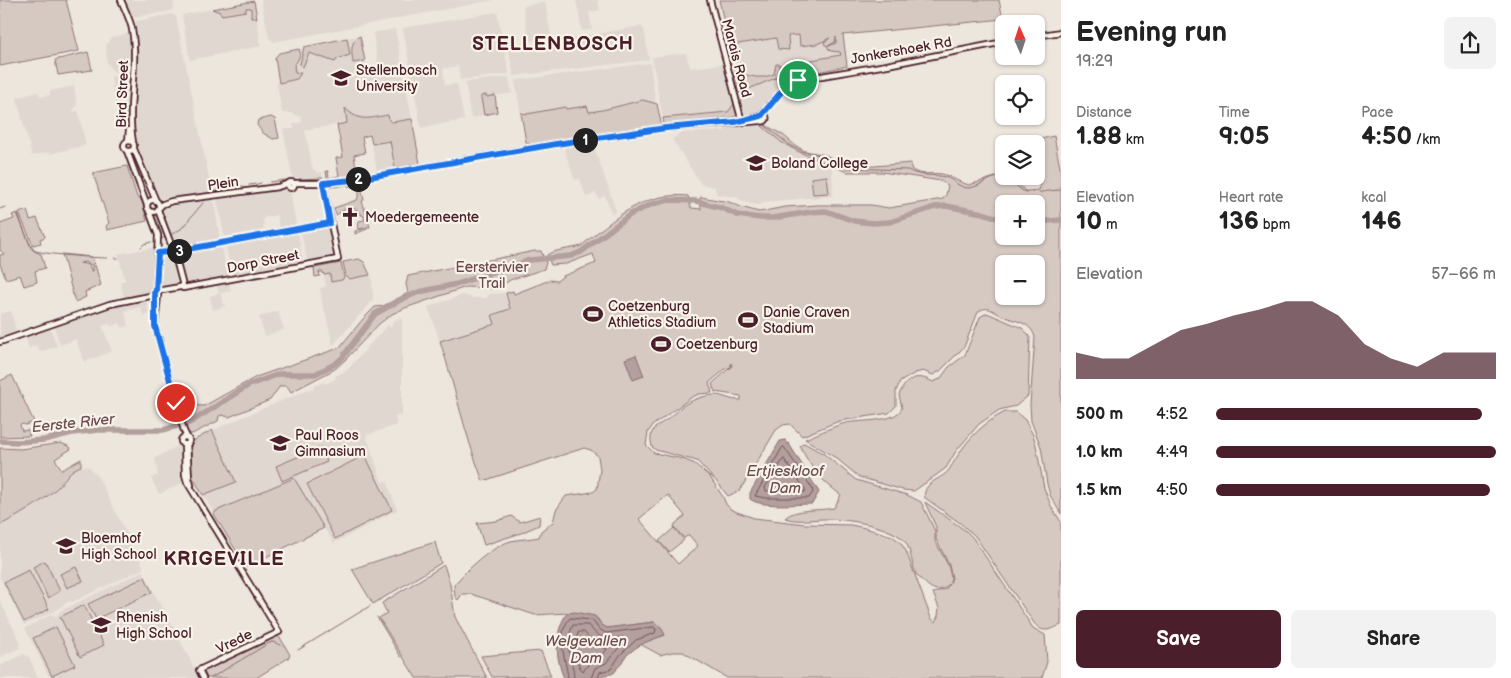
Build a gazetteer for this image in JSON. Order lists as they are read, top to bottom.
{
  "streets": {
    "street": [
      "Jonkershoek Rd",
      "Marais Road",
      "Bird Street",
      "Plein",
      "Dorp Street",
      "Vrede"
    ]
  },
  "crossings": [
    ["Jonkershoek Rd", "Plein"],
    ["Marais Road", "Plein"],
    ["Dorp Street", "Vrede"]
  ],
  "districts": ["STELLENBOSCH", "KRIGEVILLE"],
  "water": ["Eerste River", "Ertjieskloof Dam", "Welgevallen Dam"],
  "parks": ["Eersterivier Trail"],
  "places": {
    "school or university": [
      "Stellenbosch University",
      "Boland College",
      "Paul Roos Gimnasium",
      "Bloemhof High School",
      "Rhenish High School"
    ],
    "church": ["Moedergemeente"],
    "sports": ["Coetzenburg Athletics Stadium", "Danie Craven Stadium", "Coetzenburg"]
  },
  "north": "top",
  "page": {
    "heading": ["Evening run", "19:29"],
    "map_buttons": ["+", "−"],
    "stats": [
      ["Distance", "1.88 km"],
      ["Time", "9:05"],
      ["Pace", "4:50 /km"],
      ["Elevation", "10 m"],
      ["Heart rate", "136 bpm"],
      ["kcal", "146"]
    ],
    "pins": ["1", "2", "3"],
    "chart": ["Elevation", "57–66 m"],
    "list": [
      {
        "name": "500 m",
        "note": "4:52"
      },
      {
        "name": "1.0 km",
        "note": "4:49"
      },
      {
        "name": "1.5 km",
        "note": "4:50"
      }
    ],
    "buttons": ["Save", "Share"]
  }
}
